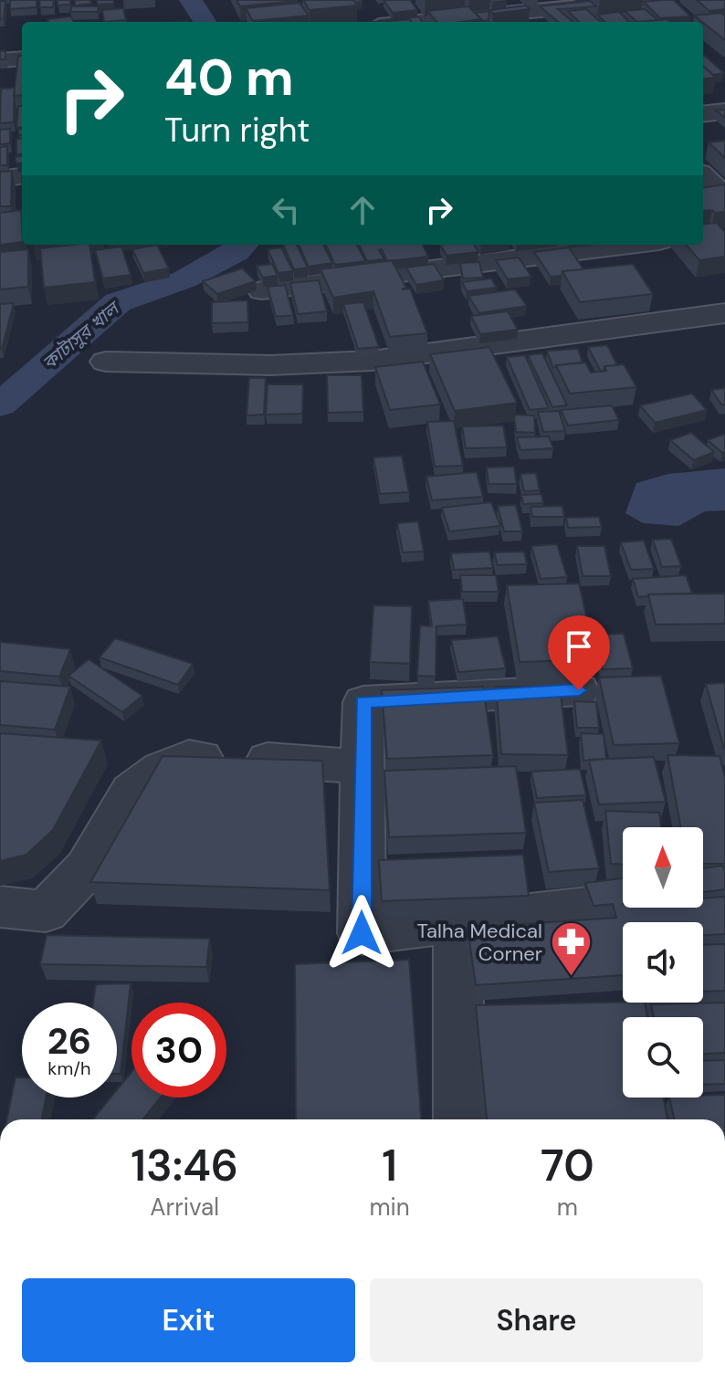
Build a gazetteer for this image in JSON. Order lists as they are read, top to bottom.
{
  "water": ["কাটাসুর খাল"],
  "places": {
    "pharmacy": ["Talha Medical Corner"]
  },
  "north": "top",
  "page": {
    "turn": ["40 m", "Turn right"],
    "speed": "26 km/h",
    "limit": "30",
    "eta": [
      "13:46",
      "Arrival",
      "1",
      "min",
      "70",
      "m"
    ],
    "buttons": ["Exit", "Share"]
  }
}
